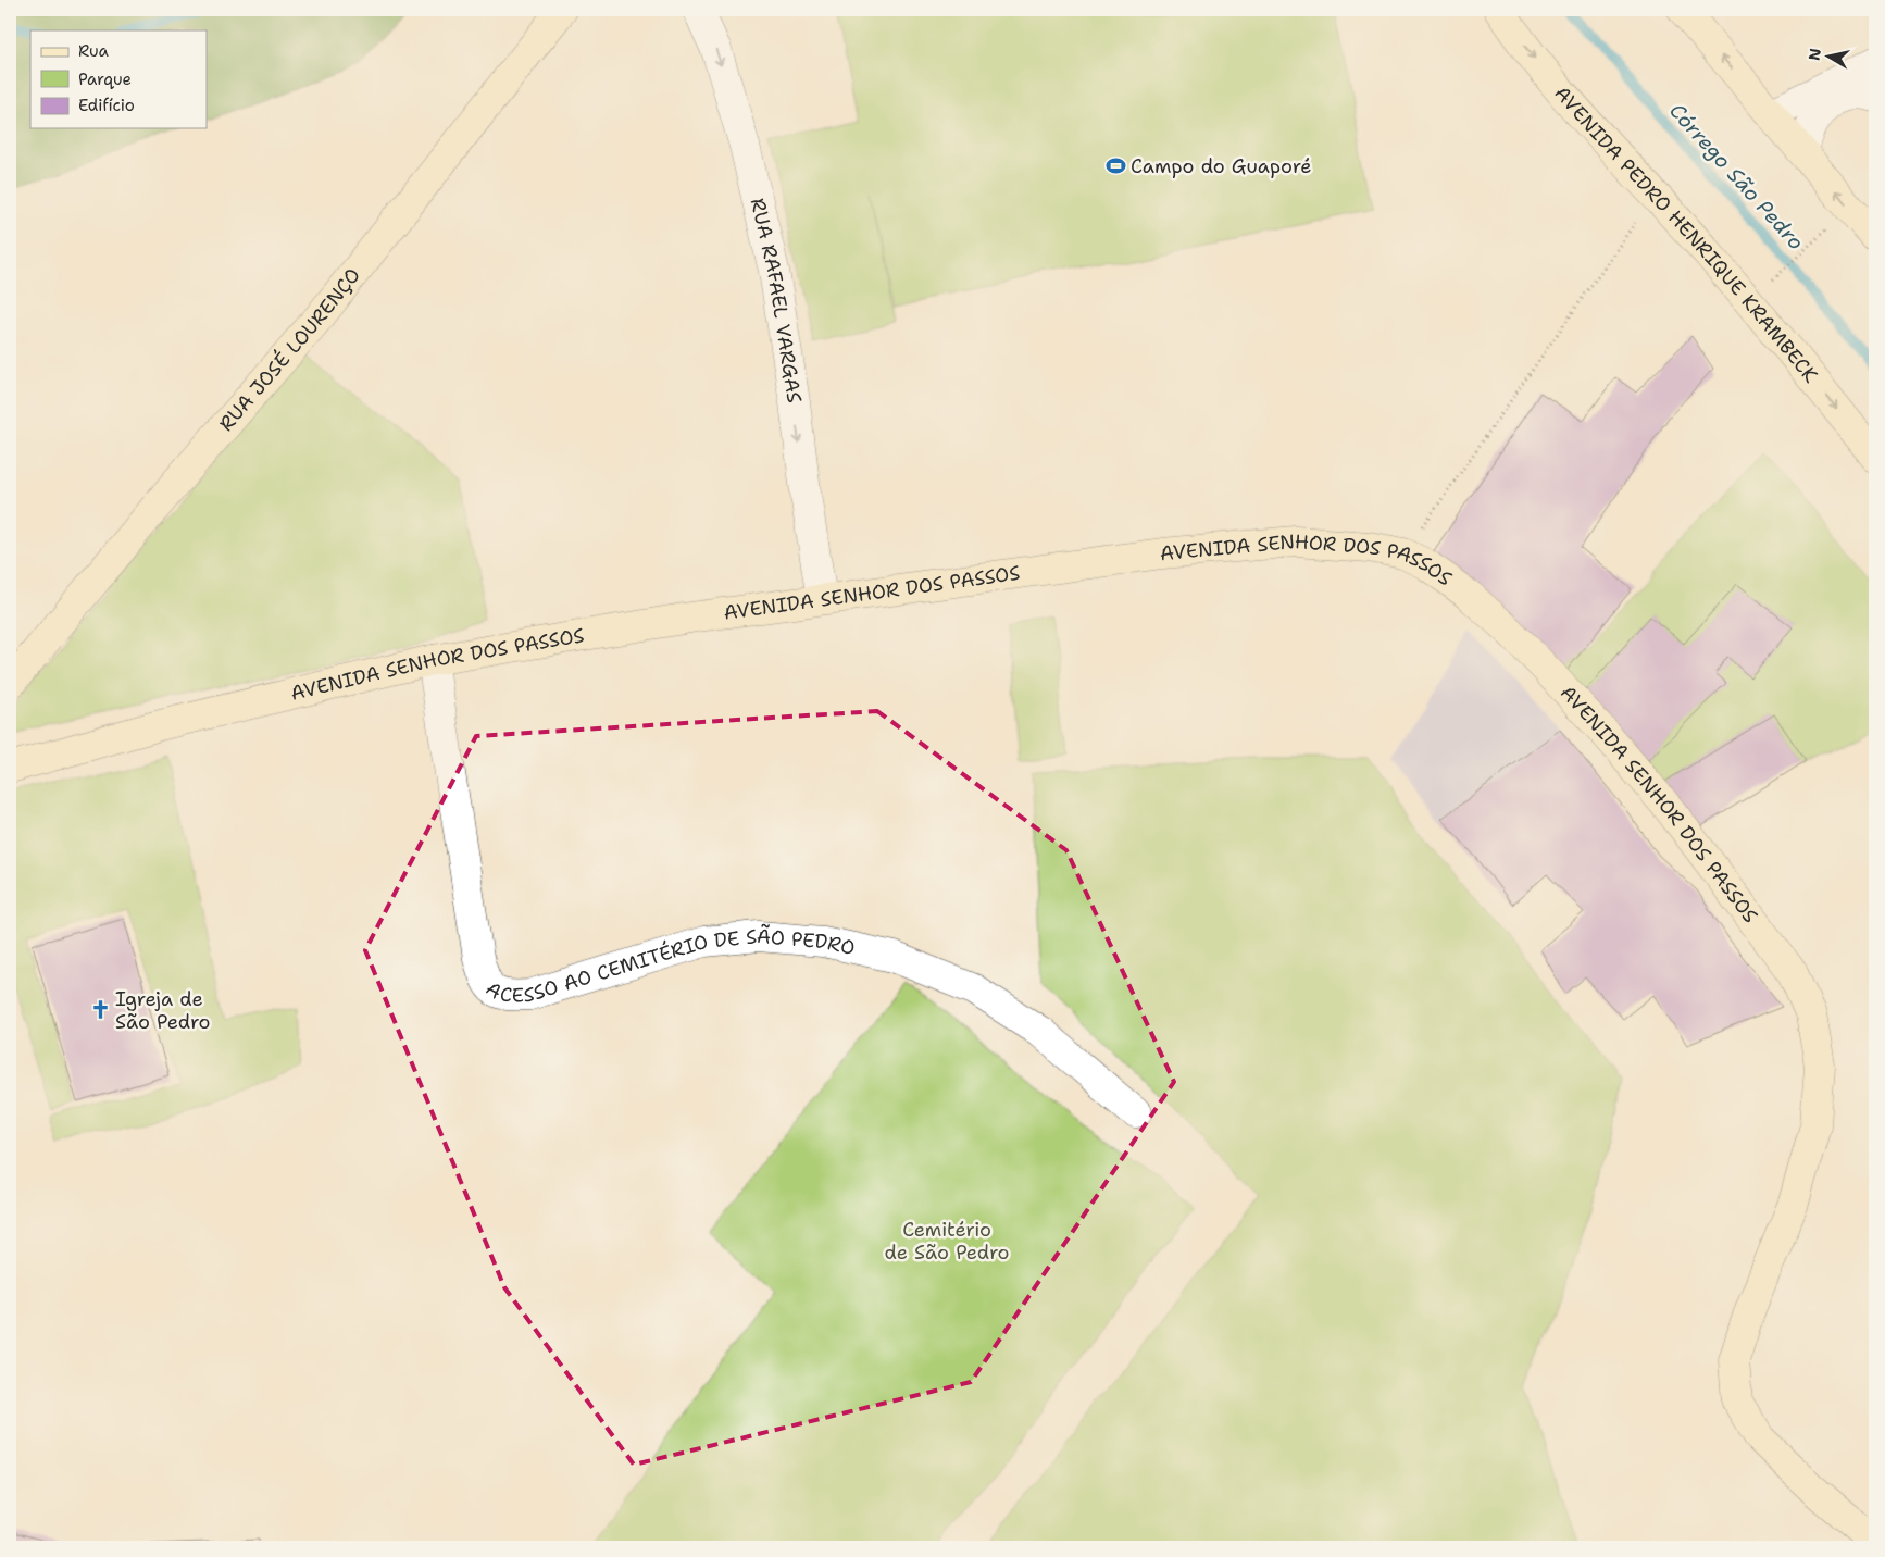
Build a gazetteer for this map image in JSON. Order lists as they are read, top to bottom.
{
  "streets": {
    "street": [
      "AVENIDA PEDRO HENRIQUE KRAMBECK",
      "RUA RAFAEL VARGAS",
      "RUA JOSÉ LOURENÇO",
      "AVENIDA SENHOR DOS PASSOS",
      "ACESSO AO CEMITÉRIO DE SÃO PEDRO"
    ]
  },
  "crossings": [
    ["RUA RAFAEL VARGAS", "AVENIDA SENHOR DOS PASSOS"],
    ["AVENIDA SENHOR DOS PASSOS", "ACESSO AO CEMITÉRIO DE SÃO PEDRO"]
  ],
  "one_way": ["RUA RAFAEL VARGAS"],
  "water": ["Córrego São Pedro"],
  "parks": ["Cemitério de São Pedro"],
  "places": {
    "sports": ["Campo do Guaporé"],
    "church": ["Igreja de São Pedro"]
  },
  "legend": ["Rua", "Parque", "Edifício"],
  "north": "left"
}
